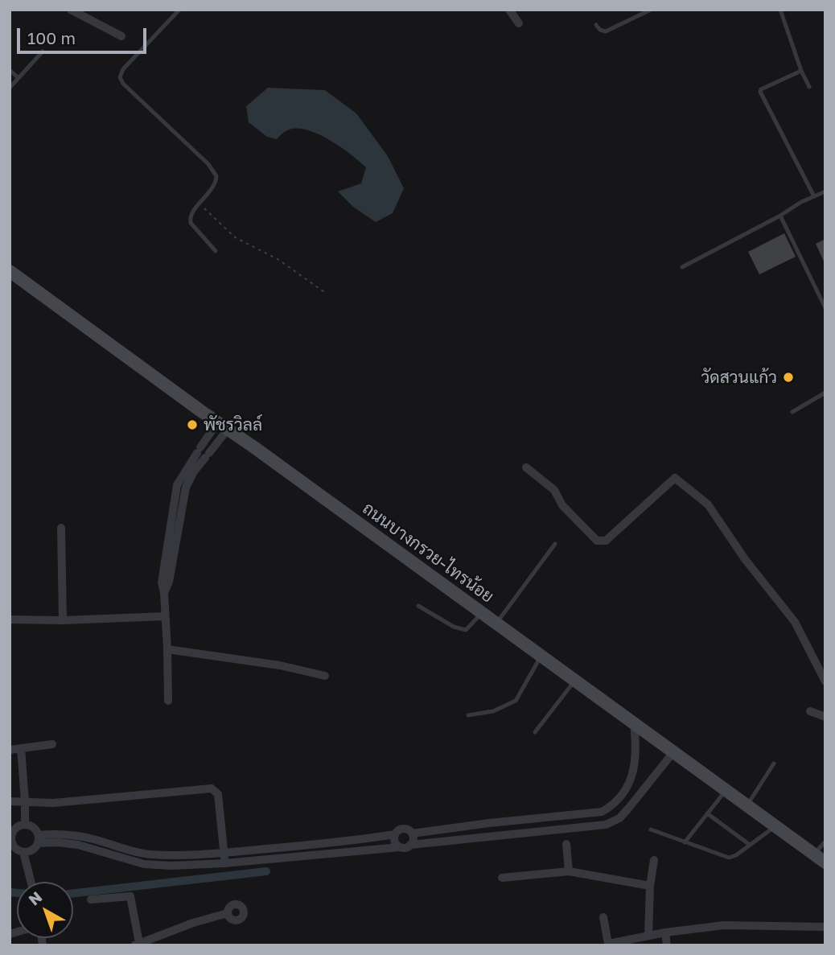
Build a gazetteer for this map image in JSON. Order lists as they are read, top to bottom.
{
  "streets": {
    "main road": ["ถนนบางกรวย-ไทรน้อย"]
  },
  "places": ["วัดสวนแก้ว", "พัชรวิลล์"],
  "scale_bar": "100 m",
  "north": "top left"
}
